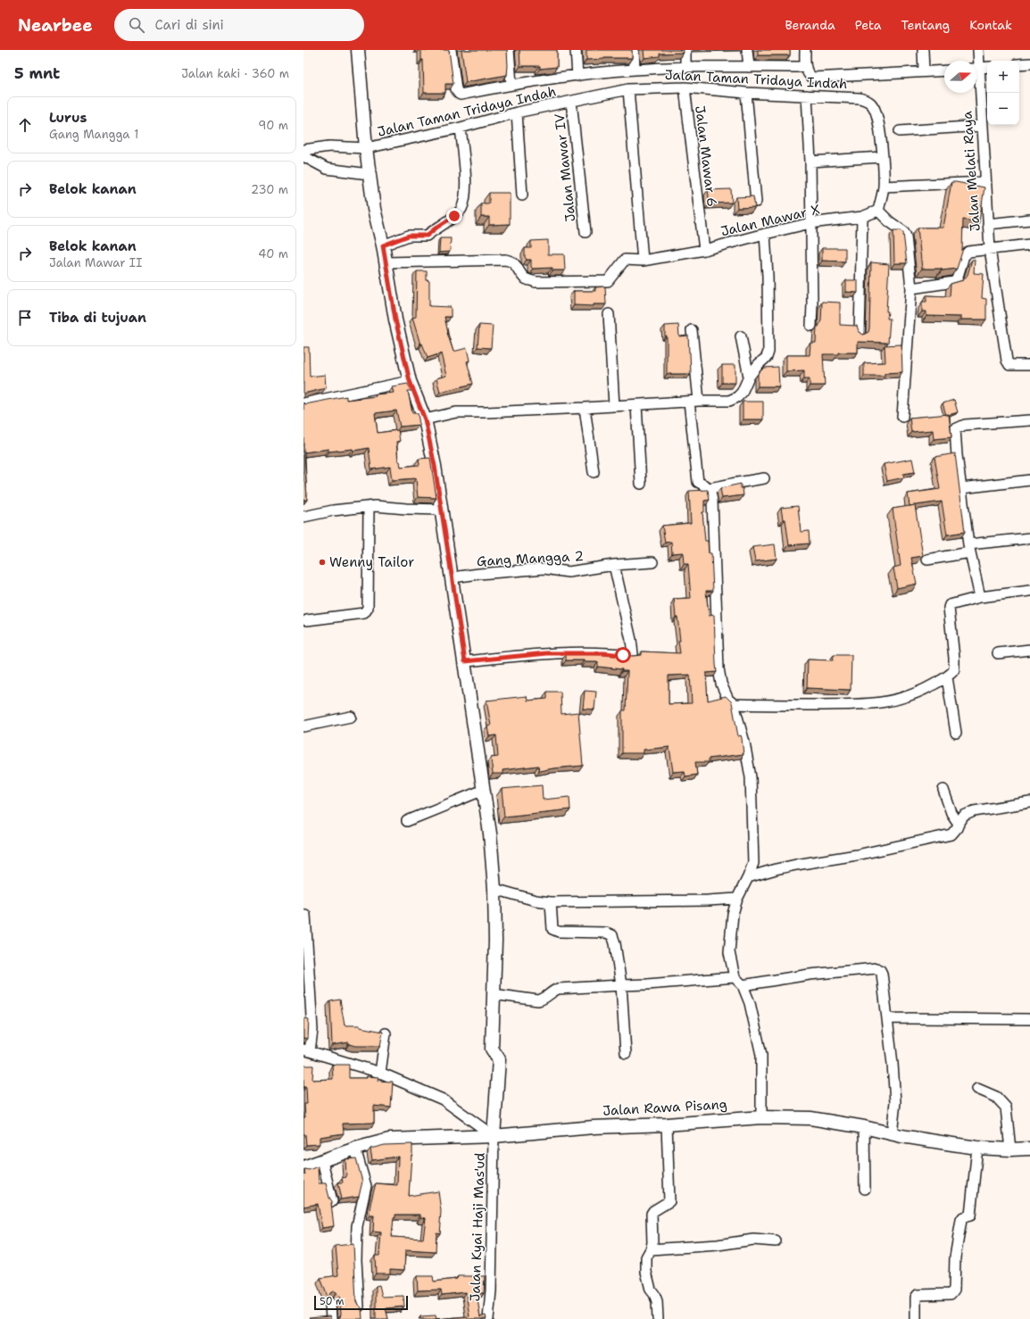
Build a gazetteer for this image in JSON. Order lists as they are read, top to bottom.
{
  "streets": {
    "street": [
      "Jalan Taman Tridaya Indah",
      "Jalan Mawar 6",
      "Jalan Mawar IV",
      "Jalan Melati Raya",
      "Jalan Mawar X",
      "Gang Mangga 2",
      "Jalan Rawa Pisang",
      "Jalan Kyai Haji Mas'ud"
    ]
  },
  "crossings": [
    ["Jalan Taman Tridaya Indah", "Jalan Mawar 6"],
    ["Jalan Taman Tridaya Indah", "Jalan Mawar IV"],
    ["Jalan Mawar 6", "Jalan Mawar X"],
    ["Jalan Rawa Pisang", "Jalan Kyai Haji Mas'ud"]
  ],
  "places": ["Wenny Tailor"],
  "scale_bar": "50 m",
  "north": "right",
  "page": {
    "header": "Nearbee",
    "search": "Cari di sini",
    "nav": [
      "Beranda",
      "Peta",
      "Tentang",
      "Kontak"
    ],
    "heading": ["5 mnt", "Jalan kaki · 360 m"],
    "map_buttons": ["+", "−"],
    "list": [
      ["Lurus", "Gang Mangga 1", "90 m"],
      ["Belok kanan", "230 m"],
      ["Belok kanan", "Jalan Mawar II", "40 m"],
      "Tiba di tujuan"
    ],
    "scale": "50 m"
  }
}
